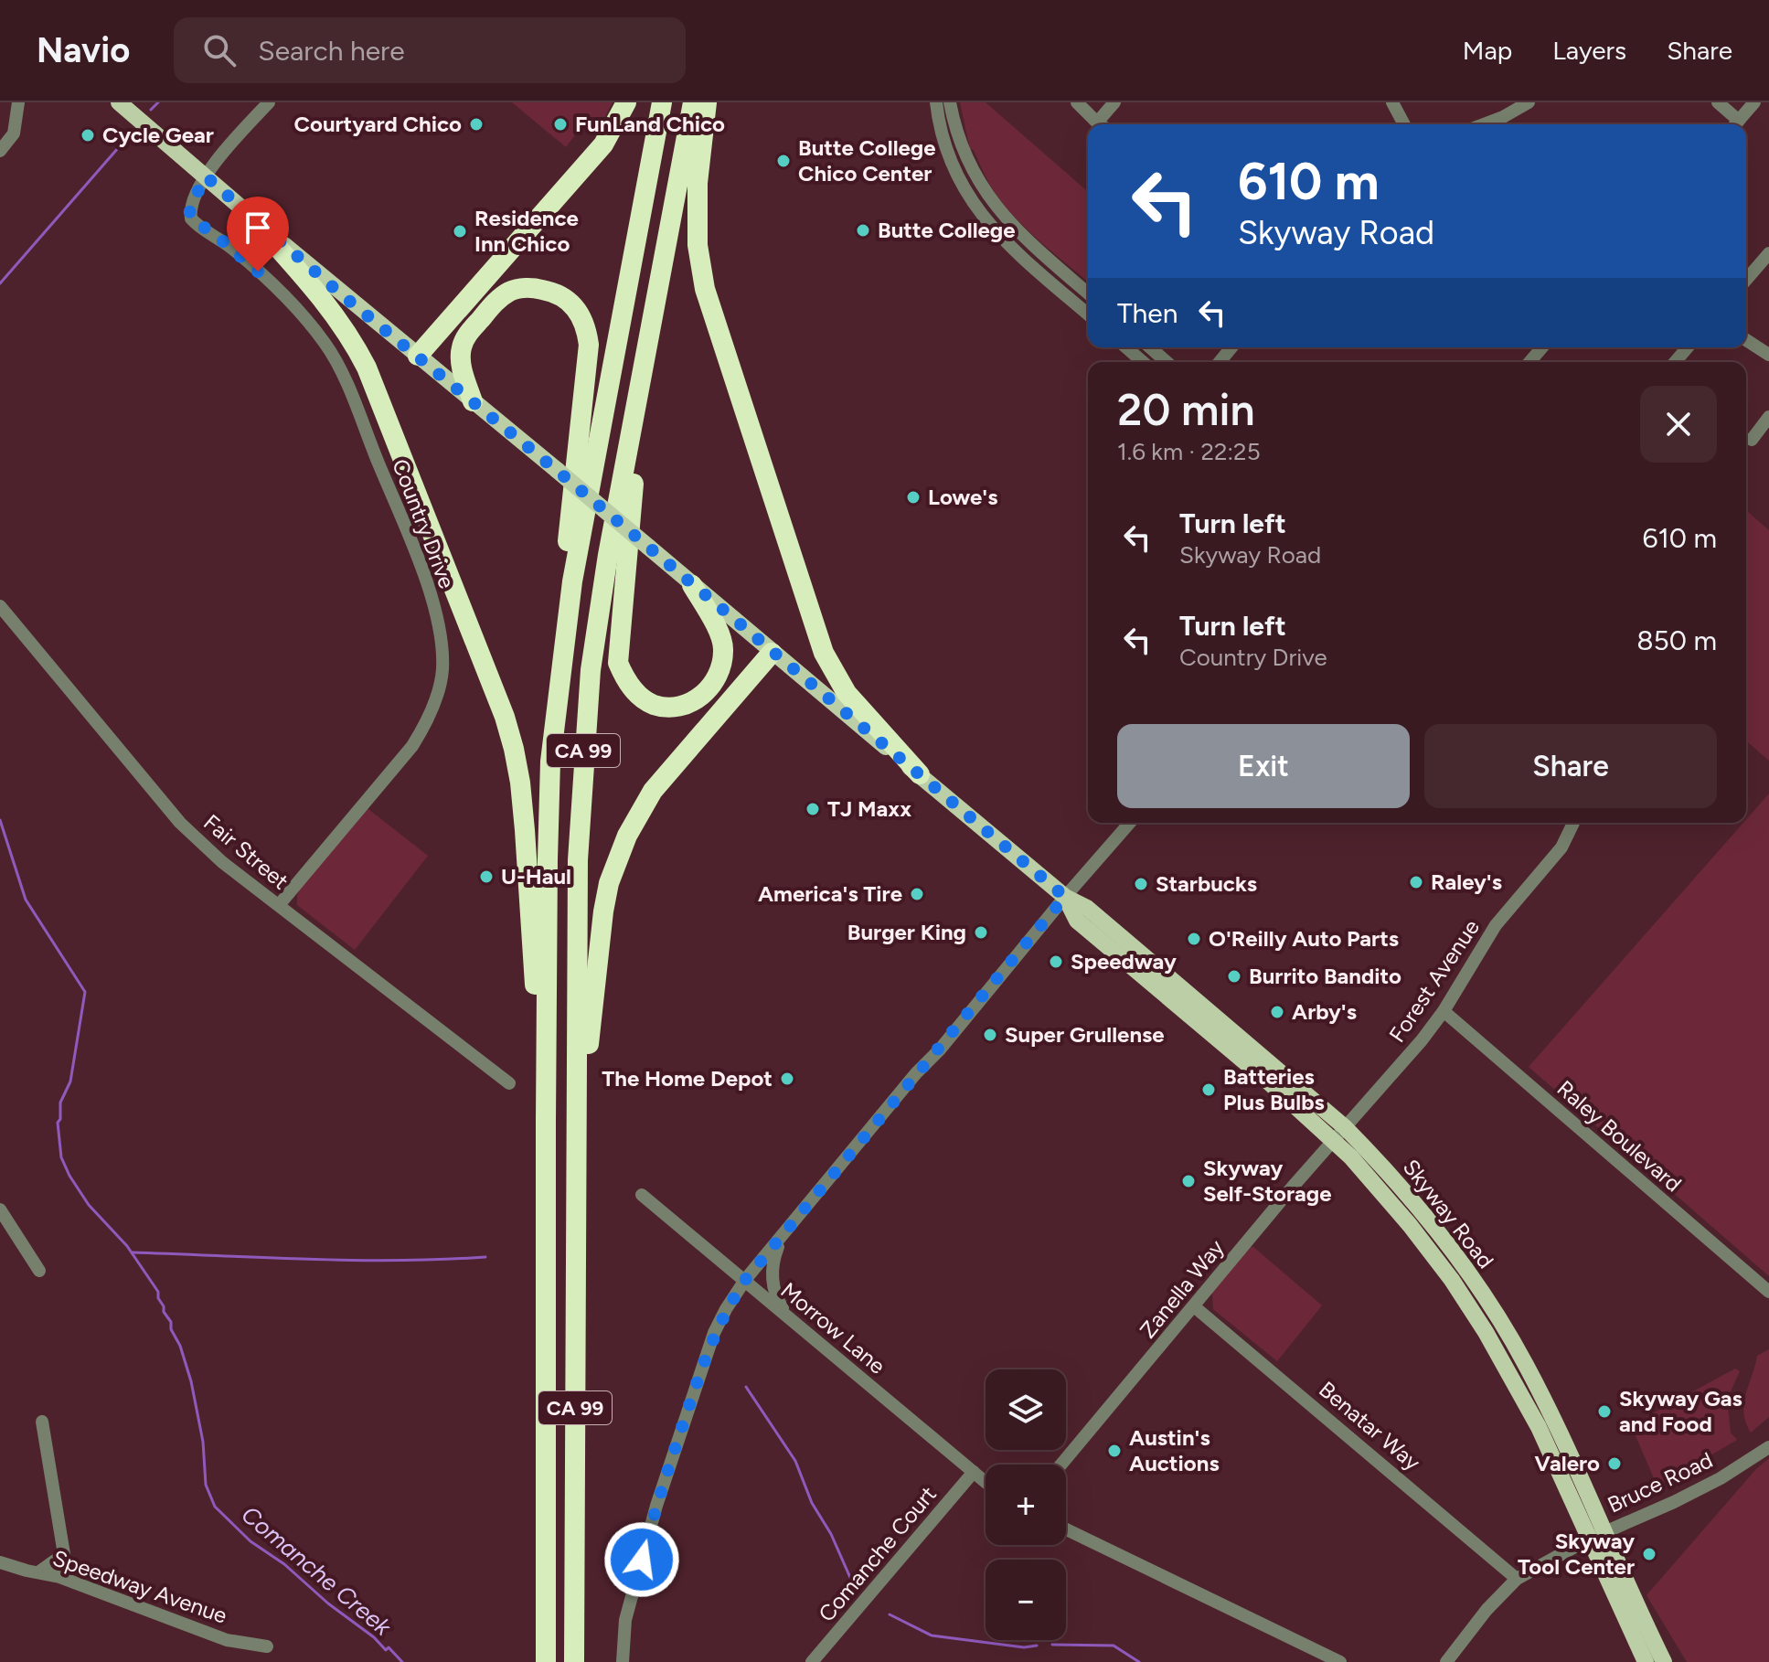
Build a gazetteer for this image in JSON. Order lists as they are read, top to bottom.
{
  "streets": {
    "highway": ["CA 99"],
    "main road": ["Skyway Road"],
    "street": [
      "Country Drive",
      "Fair Street",
      "Forest Avenue",
      "Raley Boulevard",
      "Zanella Way",
      "Morrow Lane",
      "Benatar Way",
      "Bruce Road",
      "Comanche Court",
      "Speedway Avenue"
    ]
  },
  "crossings": [
    ["Country Drive", "Fair Street"],
    ["Country Drive", "Skyway Road"],
    ["Forest Avenue", "Raley Boulevard"],
    ["Forest Avenue", "Skyway Road"],
    ["Forest Avenue", "Zanella Way"],
    ["Skyway Road", "Zanella Way"],
    ["Skyway Road", "Bruce Road"],
    ["Zanella Way", "Benatar Way"],
    ["Morrow Lane", "Comanche Court"],
    ["Benatar Way", "Bruce Road"]
  ],
  "water": ["Comanche Creek"],
  "places": [
    "Courtyard Chico",
    "FunLand Chico",
    "Cycle Gear",
    "Butte College Chico Center",
    "Butte College",
    "Residence Inn Chico",
    "Lowe's",
    "TJ Maxx",
    "U-Haul",
    "Raley's",
    "Starbucks",
    "America's Tire",
    "Burger King",
    "O'Reilly Auto Parts",
    "Speedway",
    "Burrito Bandito",
    "Arby's",
    "Super Grullense",
    "The Home Depot",
    "Batteries Plus Bulbs",
    "Skyway Self-Storage",
    "Skyway Gas and Food",
    "Austin's Auctions",
    "Valero",
    "Skyway Tool Center"
  ],
  "page": {
    "header": "Navio",
    "search": "Search here",
    "nav": ["Map", "Layers", "Share"],
    "turn": ["610 m", "Skyway Road"],
    "then": "Then",
    "heading": ["20 min", "1.6 km · 22:25"],
    "list": [
      {
        "name": "Turn left",
        "note": "Skyway Road",
        "value": "610 m"
      },
      {
        "name": "Turn left",
        "note": "Country Drive",
        "value": "850 m"
      }
    ],
    "buttons": ["Exit", "Share"],
    "map_buttons": ["+", "−"]
  }
}
